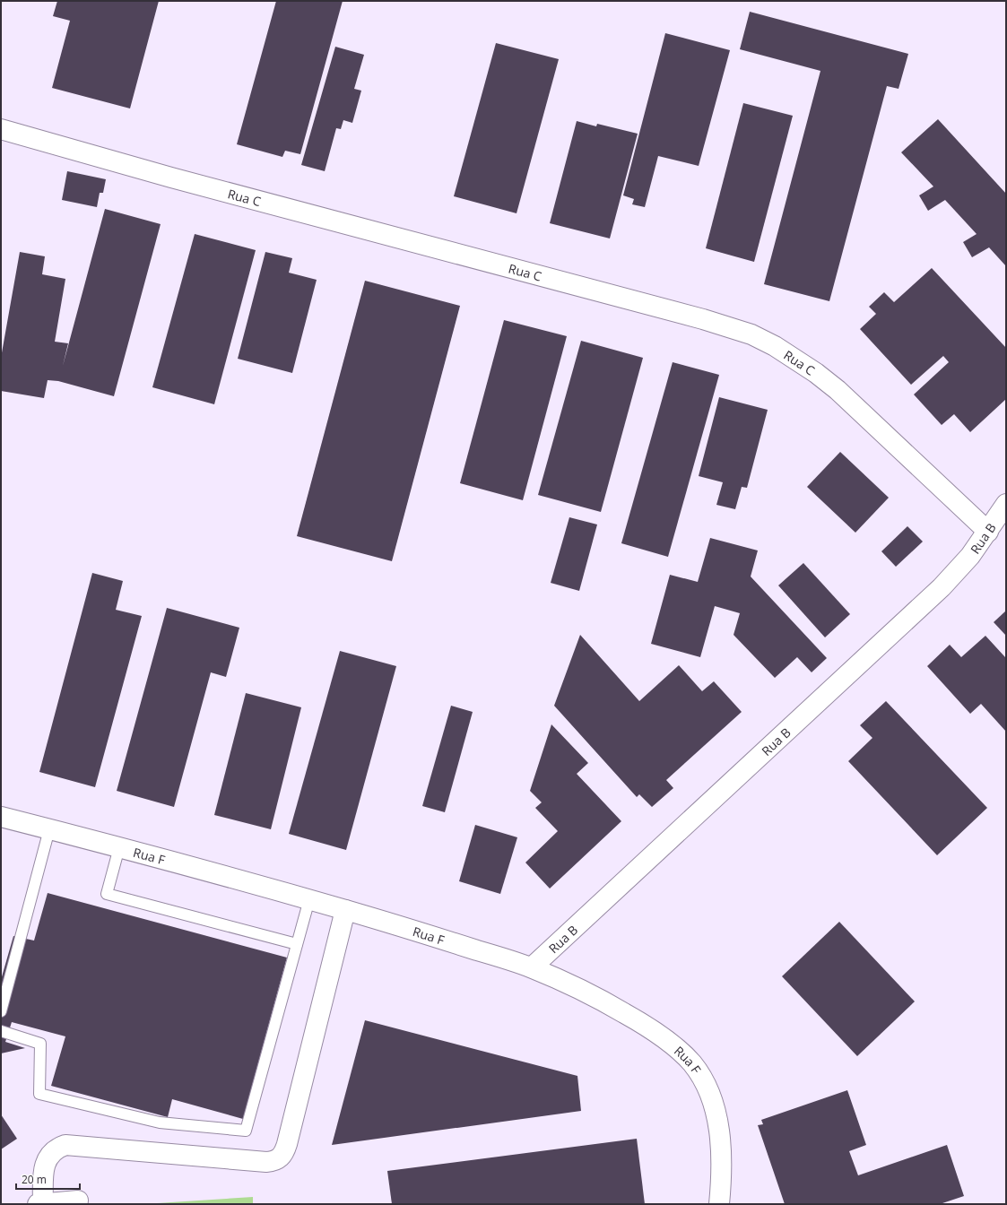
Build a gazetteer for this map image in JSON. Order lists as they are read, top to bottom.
{
  "streets": {
    "street": ["Rua C", "Rua B", "Rua F"]
  },
  "crossings": [
    ["Rua C", "Rua B"],
    ["Rua B", "Rua F"]
  ],
  "scale_bar": "20 m"
}
